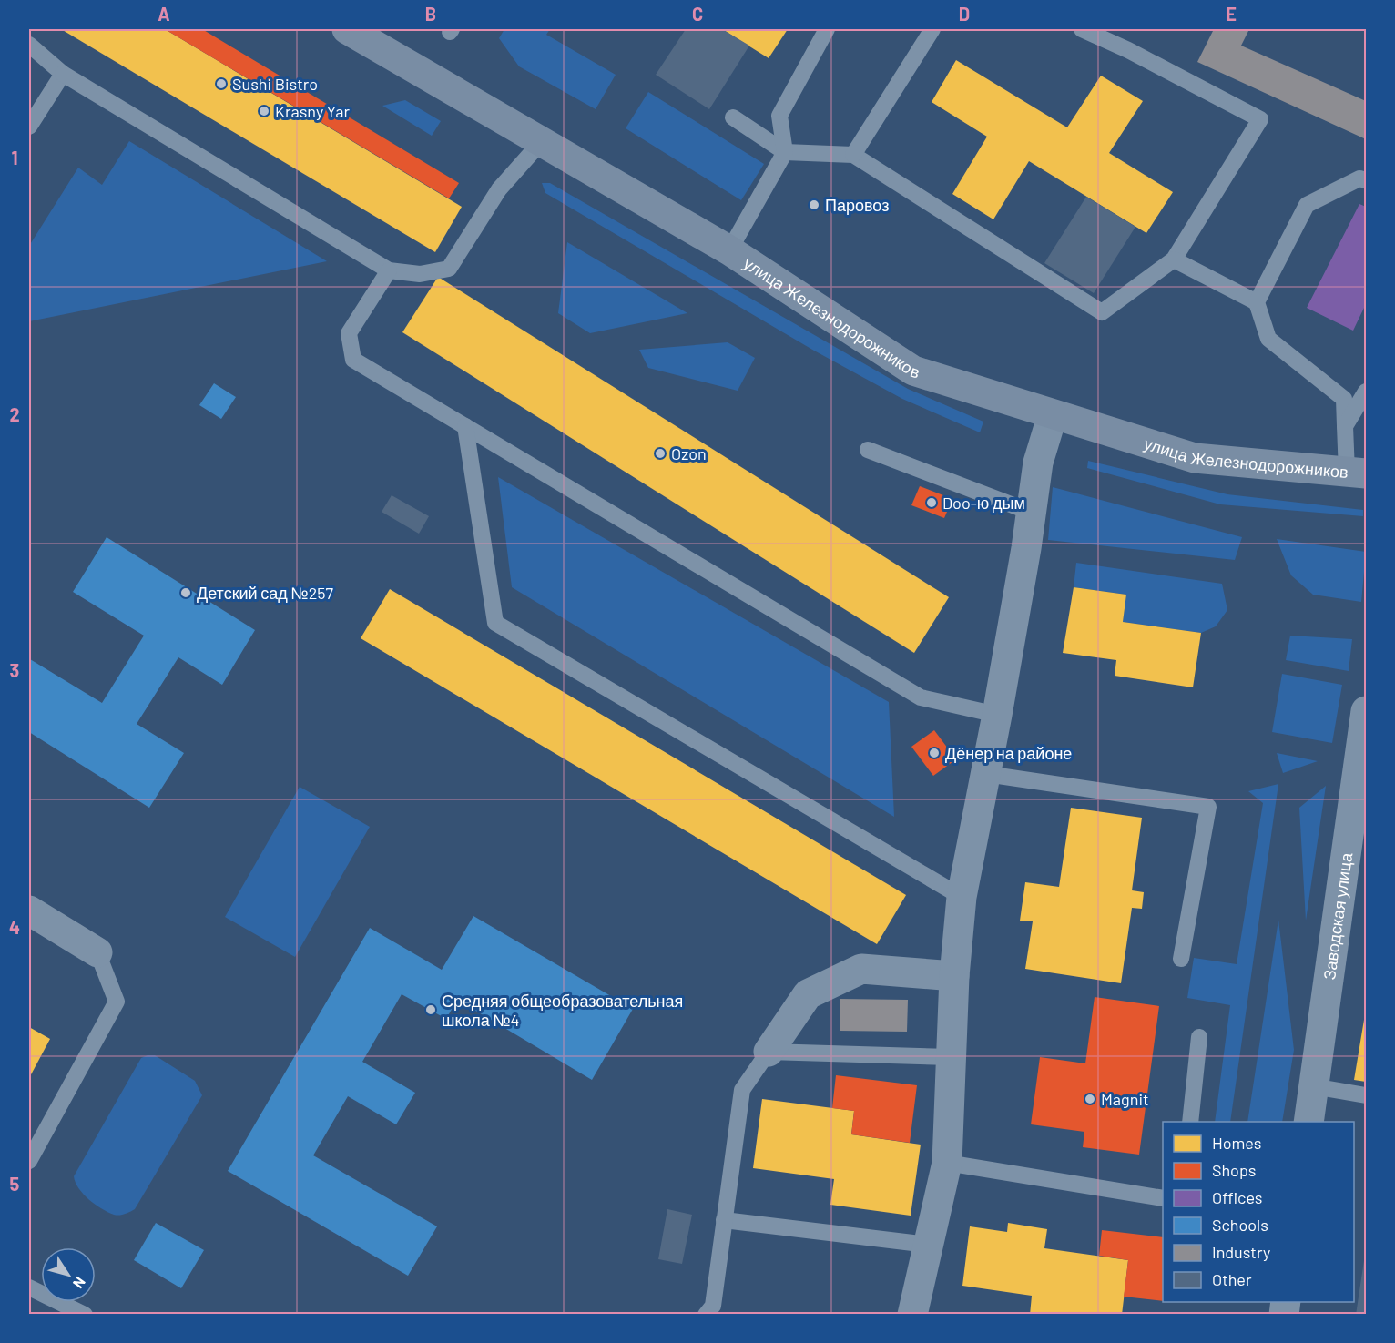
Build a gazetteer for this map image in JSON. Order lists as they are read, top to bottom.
{
  "streets": {
    "street": ["улица Железнодорожников", "Заводская улица"]
  },
  "places": [
    "Sushi Bistro",
    "Krasny Yar",
    "Паровоз",
    "Ozon",
    "Doo-ю дым",
    "Детский сад №257",
    "Дёнер на районе",
    "Средняя общеобразовательная школа №4",
    "Magnit"
  ],
  "legend": [
    "Homes",
    "Shops",
    "Offices",
    "Schools",
    "Industry",
    "Other"
  ],
  "north": "bottom right",
  "grid": {
    "columns": [
      "A",
      "B",
      "C",
      "D",
      "E"
    ],
    "rows": [
      "1",
      "2",
      "3",
      "4",
      "5"
    ]
  }
}
